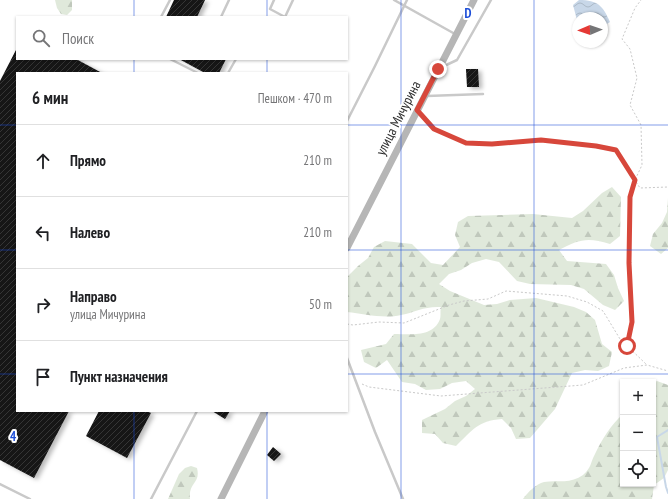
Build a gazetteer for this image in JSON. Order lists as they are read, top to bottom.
{
  "streets": {
    "main road": ["улица Мичурина"]
  },
  "north": "left",
  "page": {
    "search": "Поиск",
    "heading": ["6 мин", "Пешком · 470 m"],
    "list": [
      ["Прямо", "210 m"],
      ["Налево", "210 m"],
      ["Направо", "улица Мичурина", "50 m"],
      "Пункт назначения"
    ],
    "map_buttons": ["+", "−"]
  },
  "grid": {
    "columns": ["D"],
    "rows": ["4"]
  }
}
